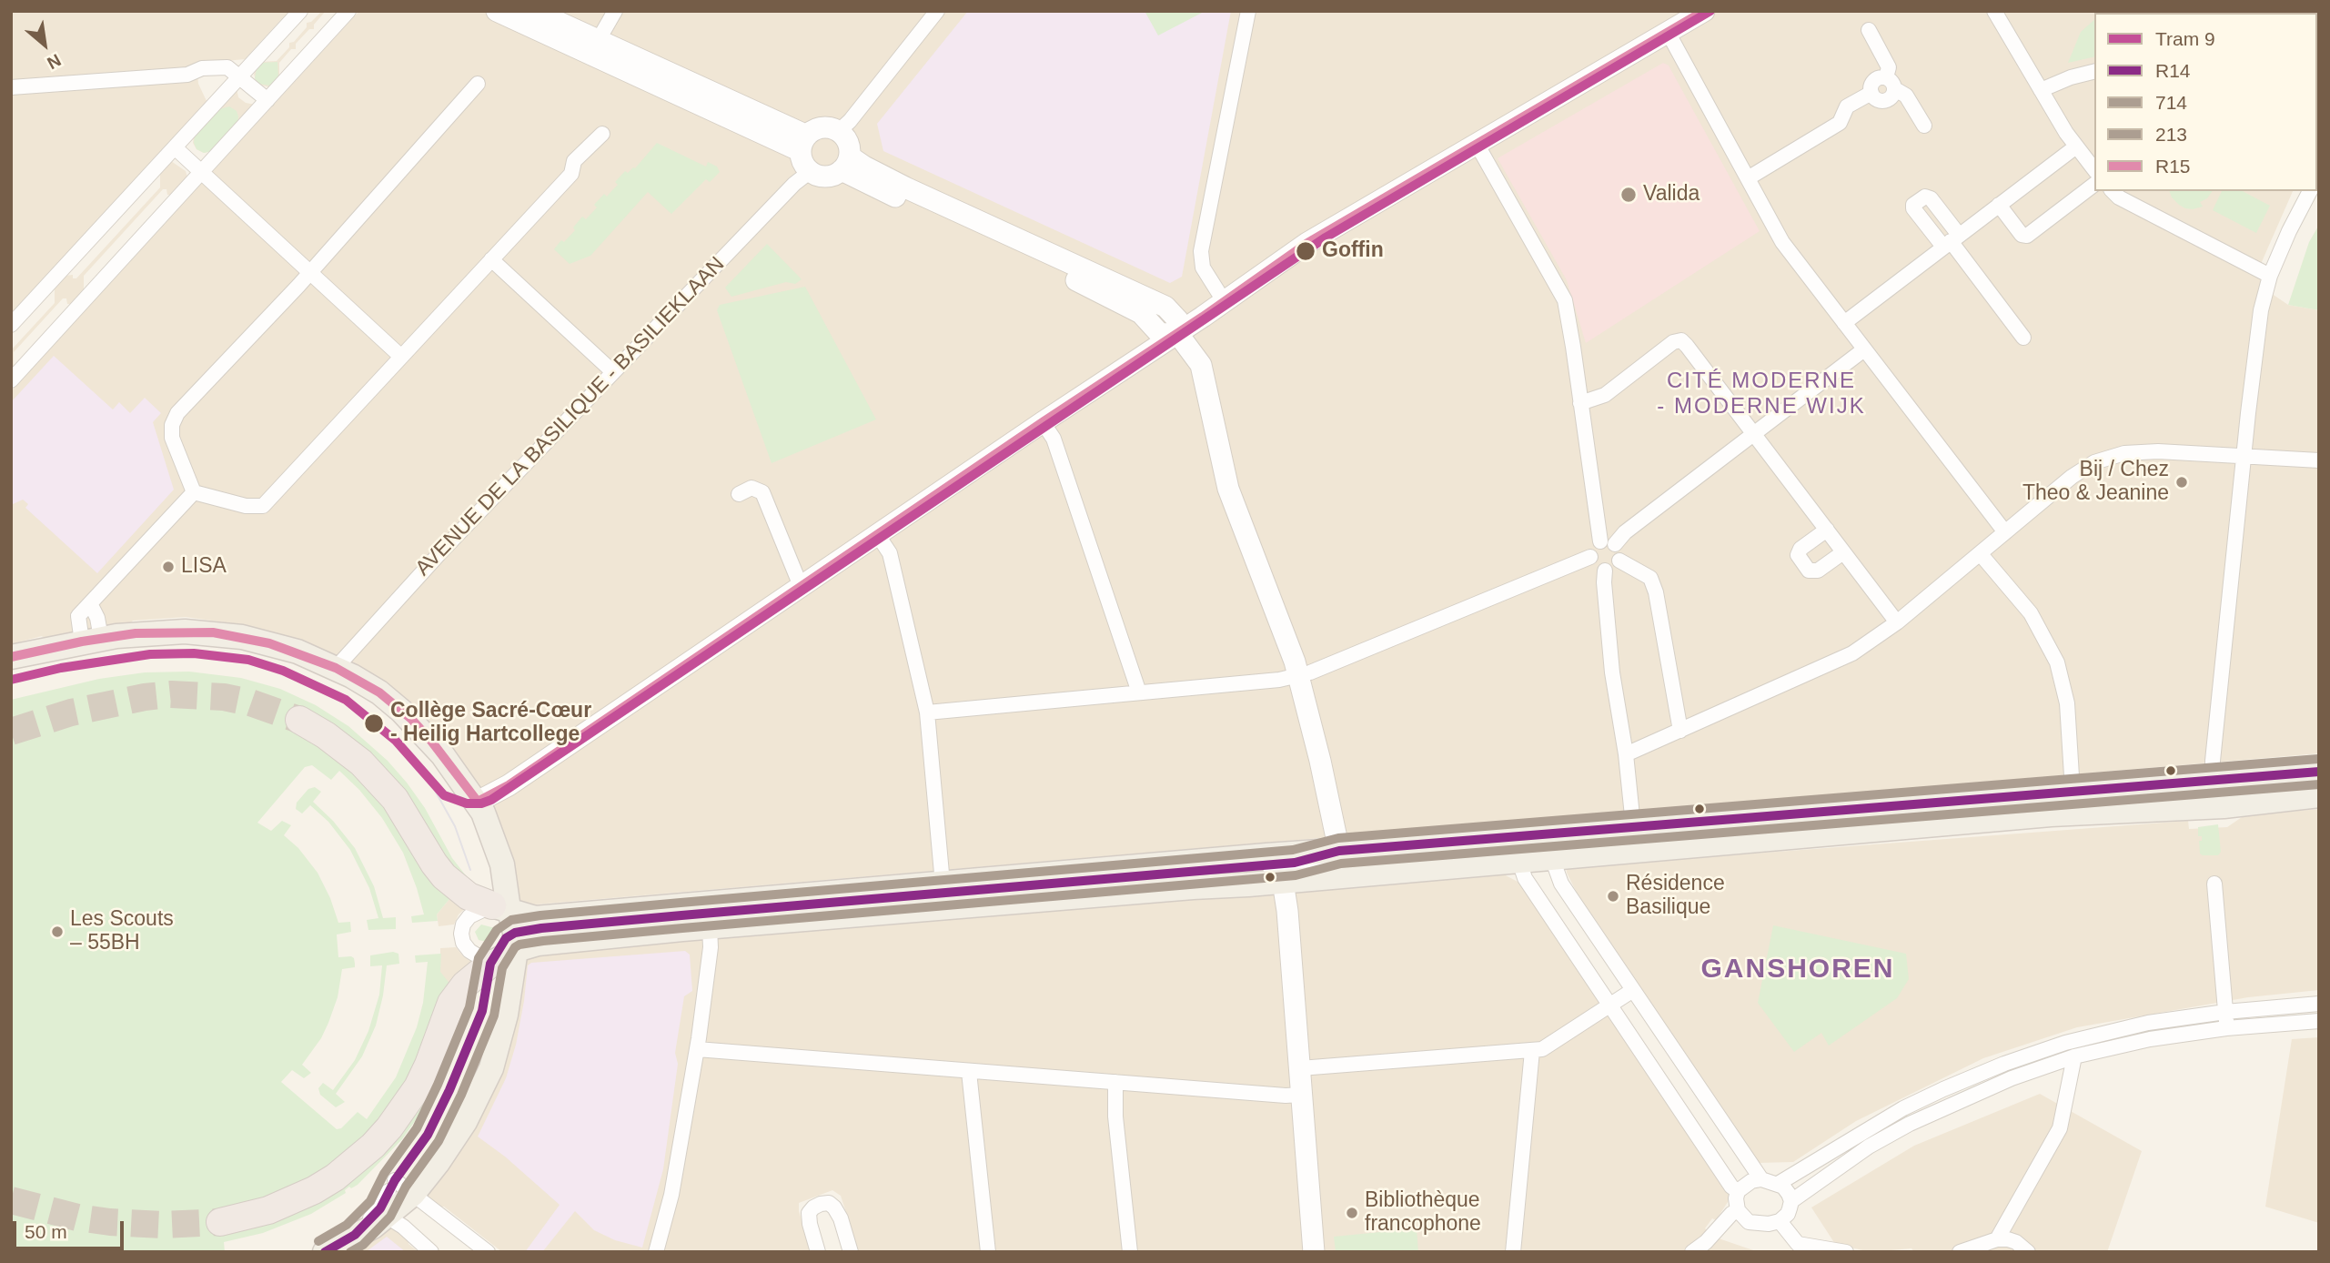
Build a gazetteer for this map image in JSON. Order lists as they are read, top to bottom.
{
  "streets": {
    "street": ["AVENUE DE LA BASILIQUE - BASILIEKLAAN"]
  },
  "districts": ["CITÉ MODERNE - MODERNE WIJK", "GANSHOREN"],
  "places": [
    "Valida",
    "Goffin",
    "Bij / Chez Theo & Jeanine",
    "LISA",
    "Collège Sacré-Cœur - Heilig Hartcollege",
    "Résidence Basilique",
    "Les Scouts – 55BH",
    "Bibliothèque francophone"
  ],
  "lines": [
    "tram line 9",
    "transit line R15",
    "transit line 213",
    "transit line R14",
    "transit line 714"
  ],
  "legend": [
    "Tram 9",
    "R14",
    "714",
    "213",
    "R15"
  ],
  "scale_bar": "50 m",
  "north": "bottom right"
}
